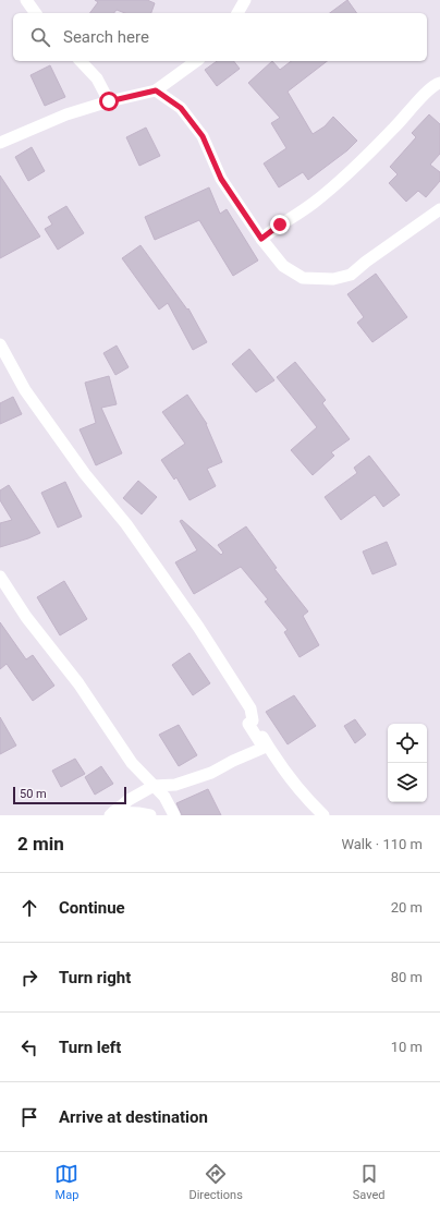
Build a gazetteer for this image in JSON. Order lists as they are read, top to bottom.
{
  "scale_bar": "50 m",
  "page": {
    "search": "Search here",
    "scale": "50 m",
    "heading": ["2 min", "Walk · 110 m"],
    "list": [
      ["Continue", "20 m"],
      ["Turn right", "80 m"],
      ["Turn left", "10 m"],
      "Arrive at destination"
    ],
    "nav": ["Map", "Directions", "Saved"]
  }
}
